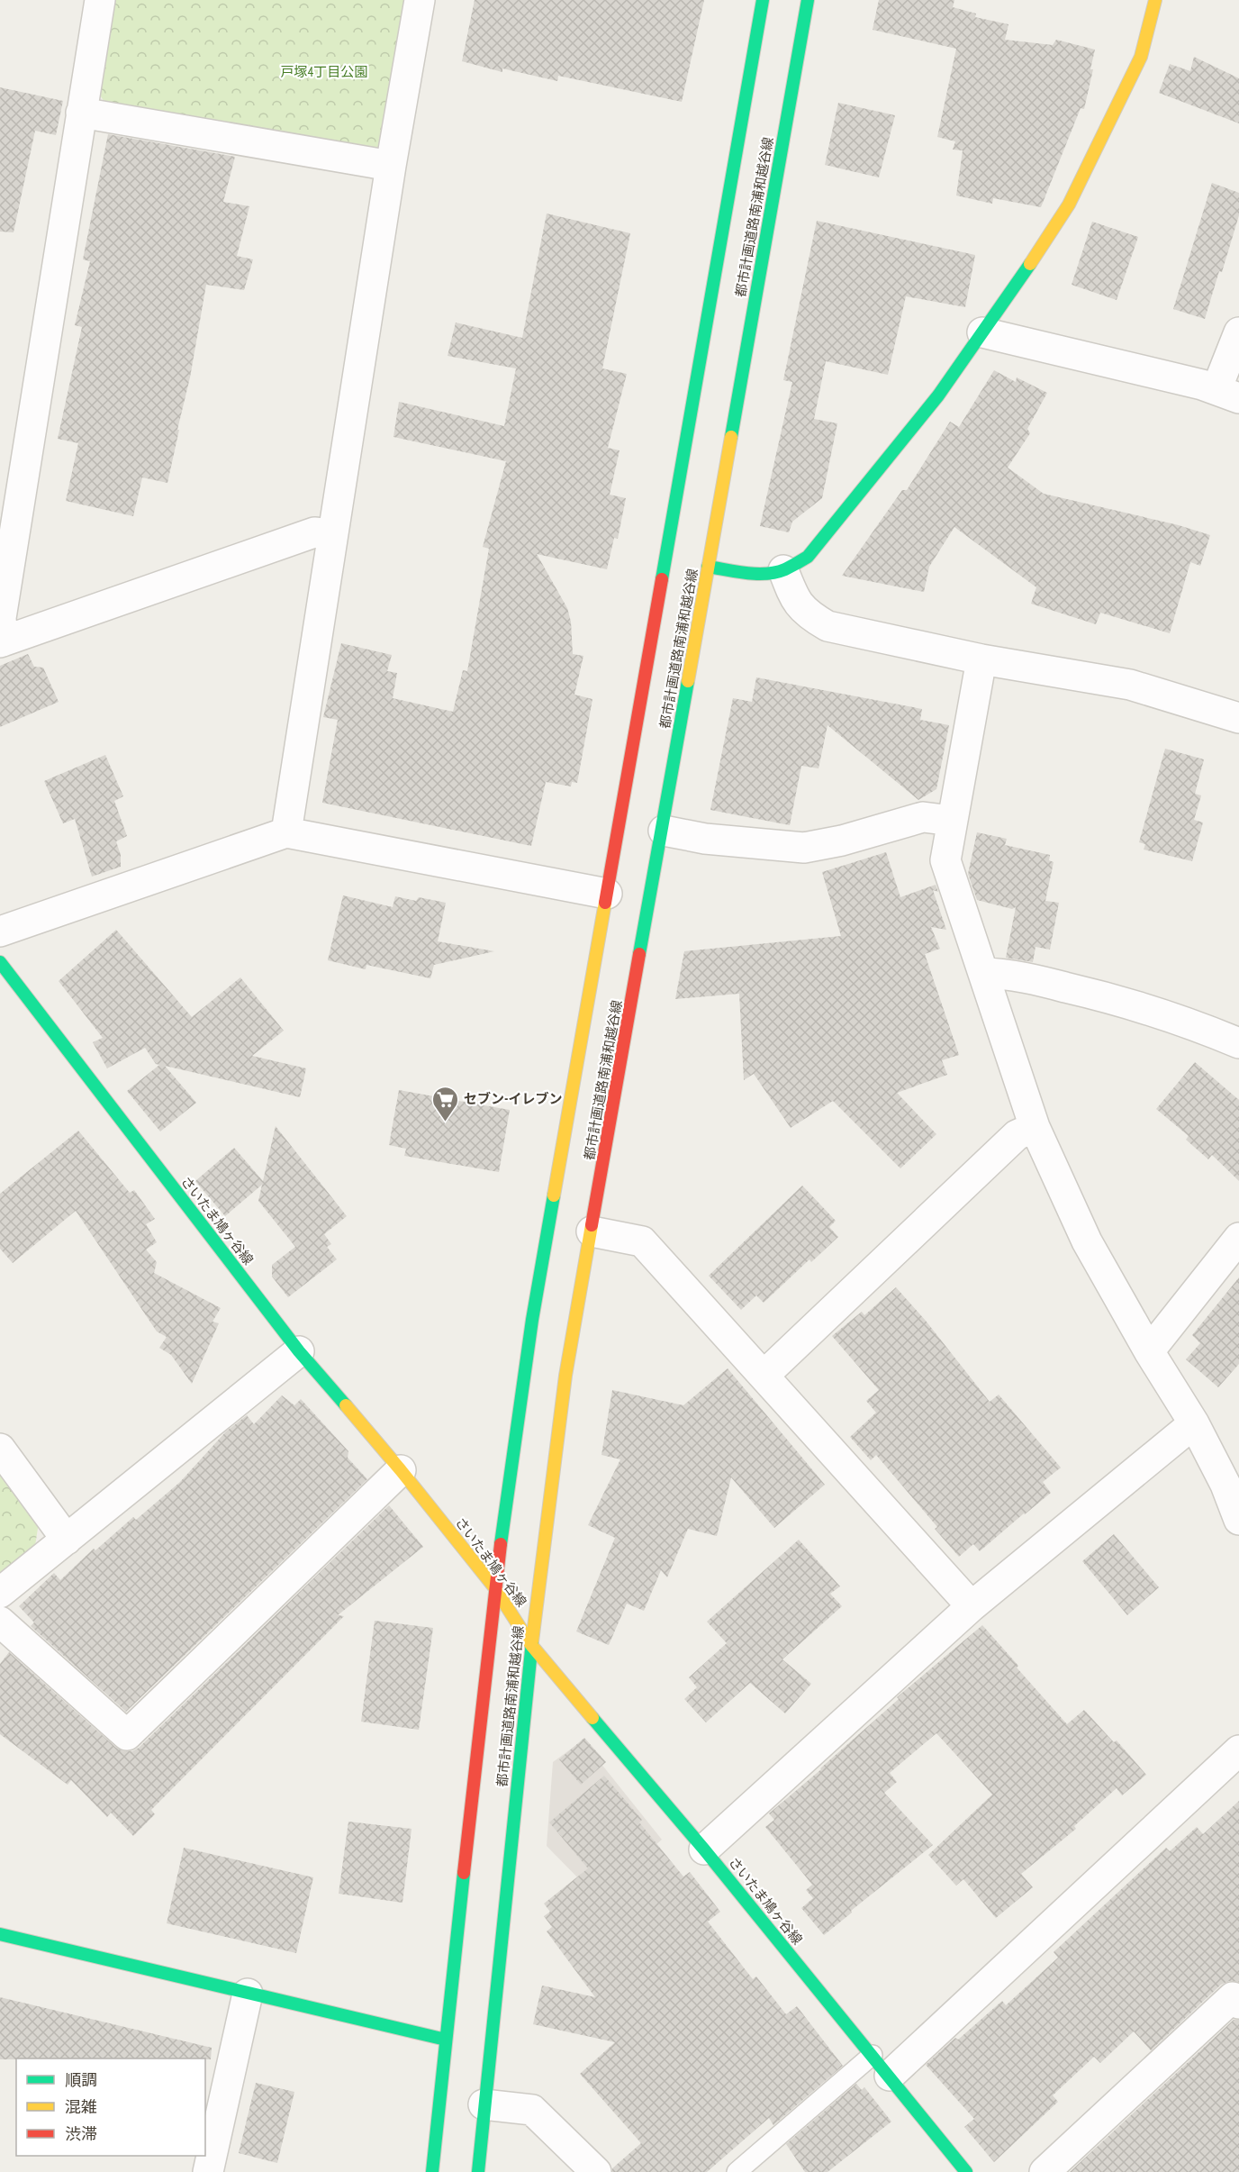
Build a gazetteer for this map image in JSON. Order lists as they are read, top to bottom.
{
  "streets": {
    "street": ["都市計画道路南浦和越谷線", "さいたま鳩ヶ谷線"]
  },
  "crossings": [
    ["都市計画道路南浦和越谷線", "さいたま鳩ヶ谷線"]
  ],
  "parks": ["戸塚4丁目公園"],
  "places": {
    "supermarket": ["セブン-イレブン"]
  },
  "legend": ["順調", "混雑", "渋滞"]
}
